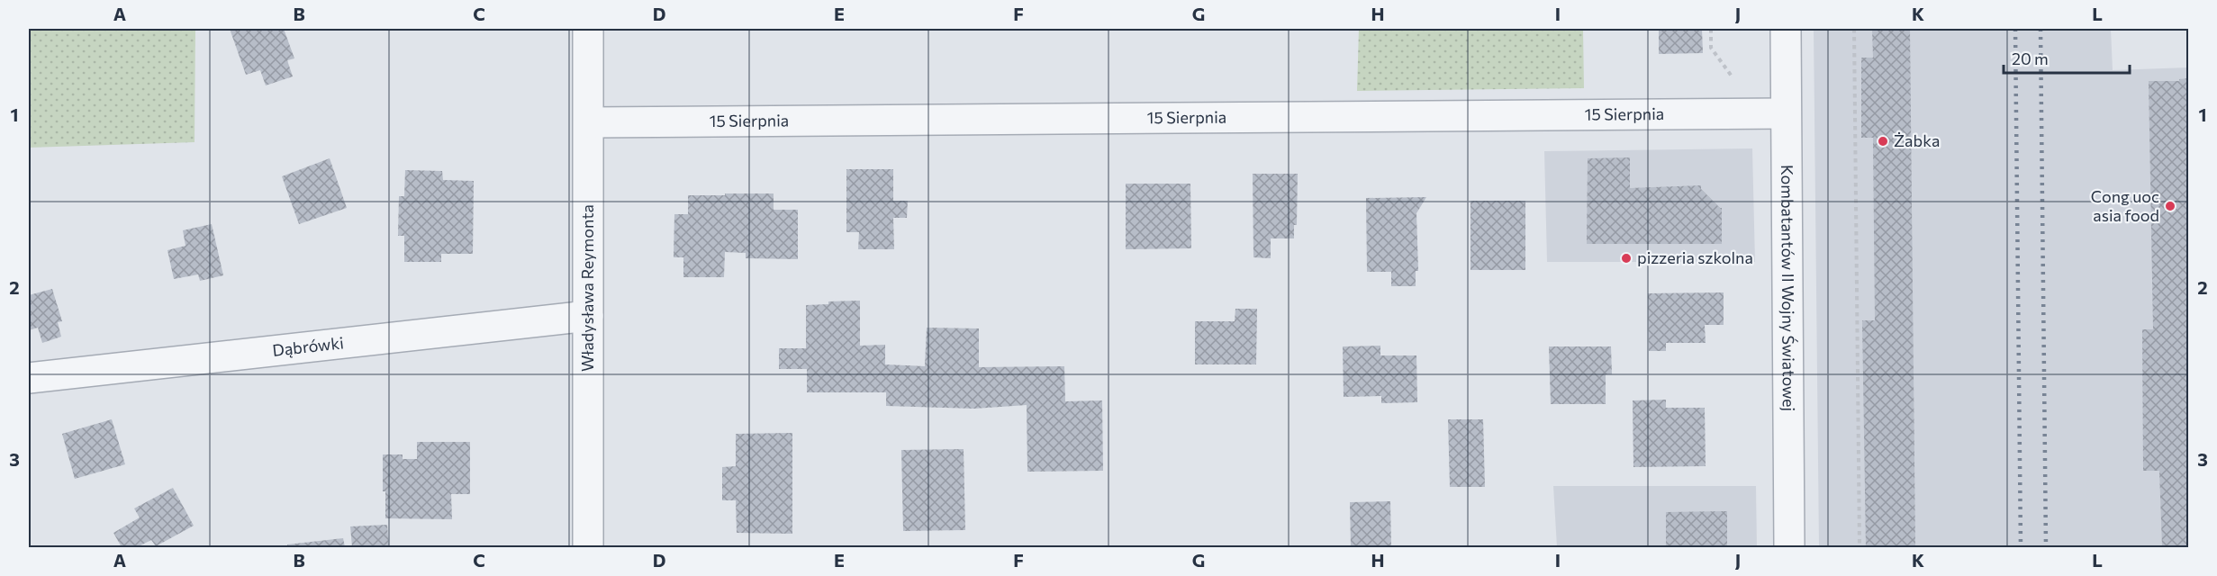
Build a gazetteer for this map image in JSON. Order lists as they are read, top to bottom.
{
  "streets": {
    "street": [
      "15 Sierpnia",
      "Władysława Reymonta",
      "Kombatantów II Wojny Światowej",
      "Dąbrówki"
    ]
  },
  "crossings": [
    ["15 Sierpnia", "Władysława Reymonta"],
    ["15 Sierpnia", "Kombatantów II Wojny Światowej"],
    ["Władysława Reymonta", "Dąbrówki"]
  ],
  "places": ["Żabka", "Cong uoc asia food", "pizzeria szkolna"],
  "scale_bar": "20 m",
  "grid": {
    "columns": [
      "A",
      "B",
      "C",
      "D",
      "E",
      "F",
      "G",
      "H",
      "I",
      "J",
      "K",
      "L"
    ],
    "rows": ["1", "2", "3"]
  }
}
